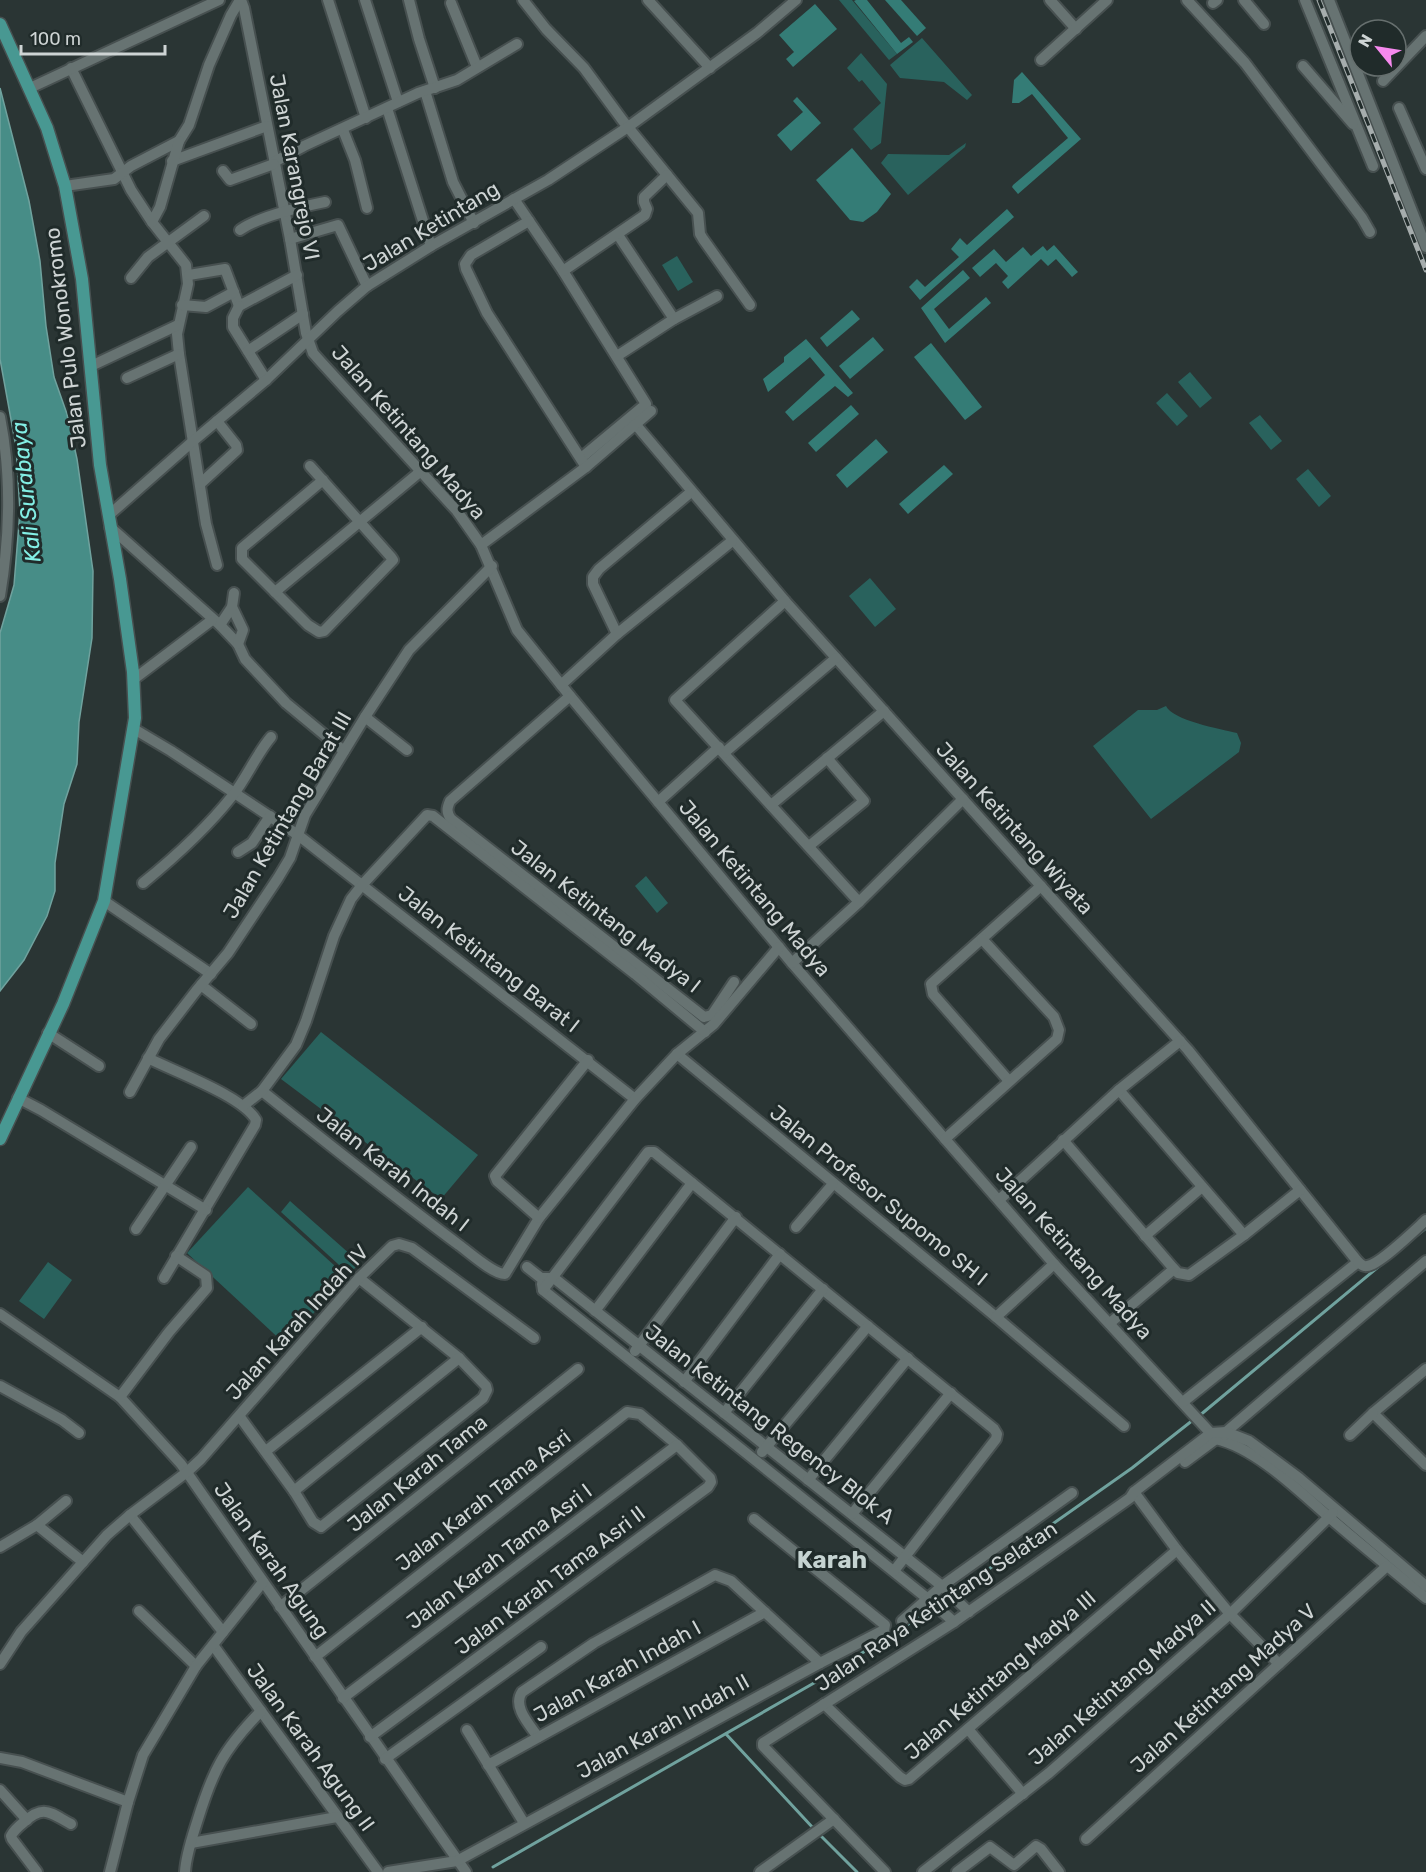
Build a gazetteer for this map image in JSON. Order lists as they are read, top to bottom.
{
  "streets": {
    "main road": ["Jalan Pulo Wonokromo"],
    "street": [
      "Jalan Karangrejo VI",
      "Jalan Ketintang",
      "Jalan Ketintang Madya",
      "Jalan Ketintang Barat III",
      "Jalan Ketintang Wiyata",
      "Jalan Ketintang Madya I",
      "Jalan Ketintang Barat I",
      "Jalan Karah Indah I",
      "Jalan Profesor Supomo SH I",
      "Jalan Karah Indah IV",
      "Jalan Ketintang Regency Blok A",
      "Jalan Karah Tama",
      "Jalan Karah Tama Asri",
      "Jalan Karah Tama Asri I",
      "Jalan Karah Agung",
      "Jalan Karah Tama Asri II",
      "Jalan Raya Ketintang Selatan",
      "Jalan Ketintang Madya III",
      "Jalan Ketintang Madya II",
      "Jalan Ketintang Madya V",
      "Jalan Karah Indah II",
      "Jalan Karah Agung II"
    ]
  },
  "crossings": [
    ["Jalan Karangrejo VI", "Jalan Ketintang"],
    ["Jalan Karangrejo VI", "Jalan Ketintang Madya"],
    ["Jalan Ketintang", "Jalan Pulo Wonokromo"],
    ["Jalan Ketintang", "Jalan Ketintang Madya"],
    ["Jalan Pulo Wonokromo", "Jalan Ketintang Barat I"],
    ["Jalan Ketintang Madya", "Jalan Ketintang Barat III"],
    ["Jalan Ketintang Madya", "Jalan Ketintang Madya I"],
    ["Jalan Ketintang Madya", "Jalan Raya Ketintang Selatan"],
    ["Jalan Ketintang Madya", "Jalan Ketintang Madya II"],
    ["Jalan Ketintang Madya", "Jalan Ketintang Madya V"],
    ["Jalan Ketintang Barat III", "Jalan Ketintang Barat I"],
    ["Jalan Ketintang Madya I", "Jalan Ketintang Barat I"],
    ["Jalan Karah Indah IV", "Jalan Karah Agung"],
    ["Jalan Ketintang Regency Blok A", "Jalan Raya Ketintang Selatan"],
    ["Jalan Karah Tama", "Jalan Karah Agung"],
    ["Jalan Karah Tama Asri", "Jalan Karah Tama Asri I"],
    ["Jalan Karah Tama Asri", "Jalan Karah Agung"],
    ["Jalan Karah Tama Asri", "Jalan Karah Tama Asri II"],
    ["Jalan Karah Tama Asri I", "Jalan Karah Agung"],
    ["Jalan Karah Tama Asri I", "Jalan Karah Tama Asri II"],
    ["Jalan Karah Agung", "Jalan Karah Tama Asri II"],
    ["Jalan Karah Agung", "Jalan Karah Indah II"],
    ["Jalan Raya Ketintang Selatan", "Jalan Ketintang Madya III"]
  ],
  "districts": ["Karah"],
  "water": ["Kali Surabaya"],
  "scale_bar": "100 m",
  "north": "top left"
}
